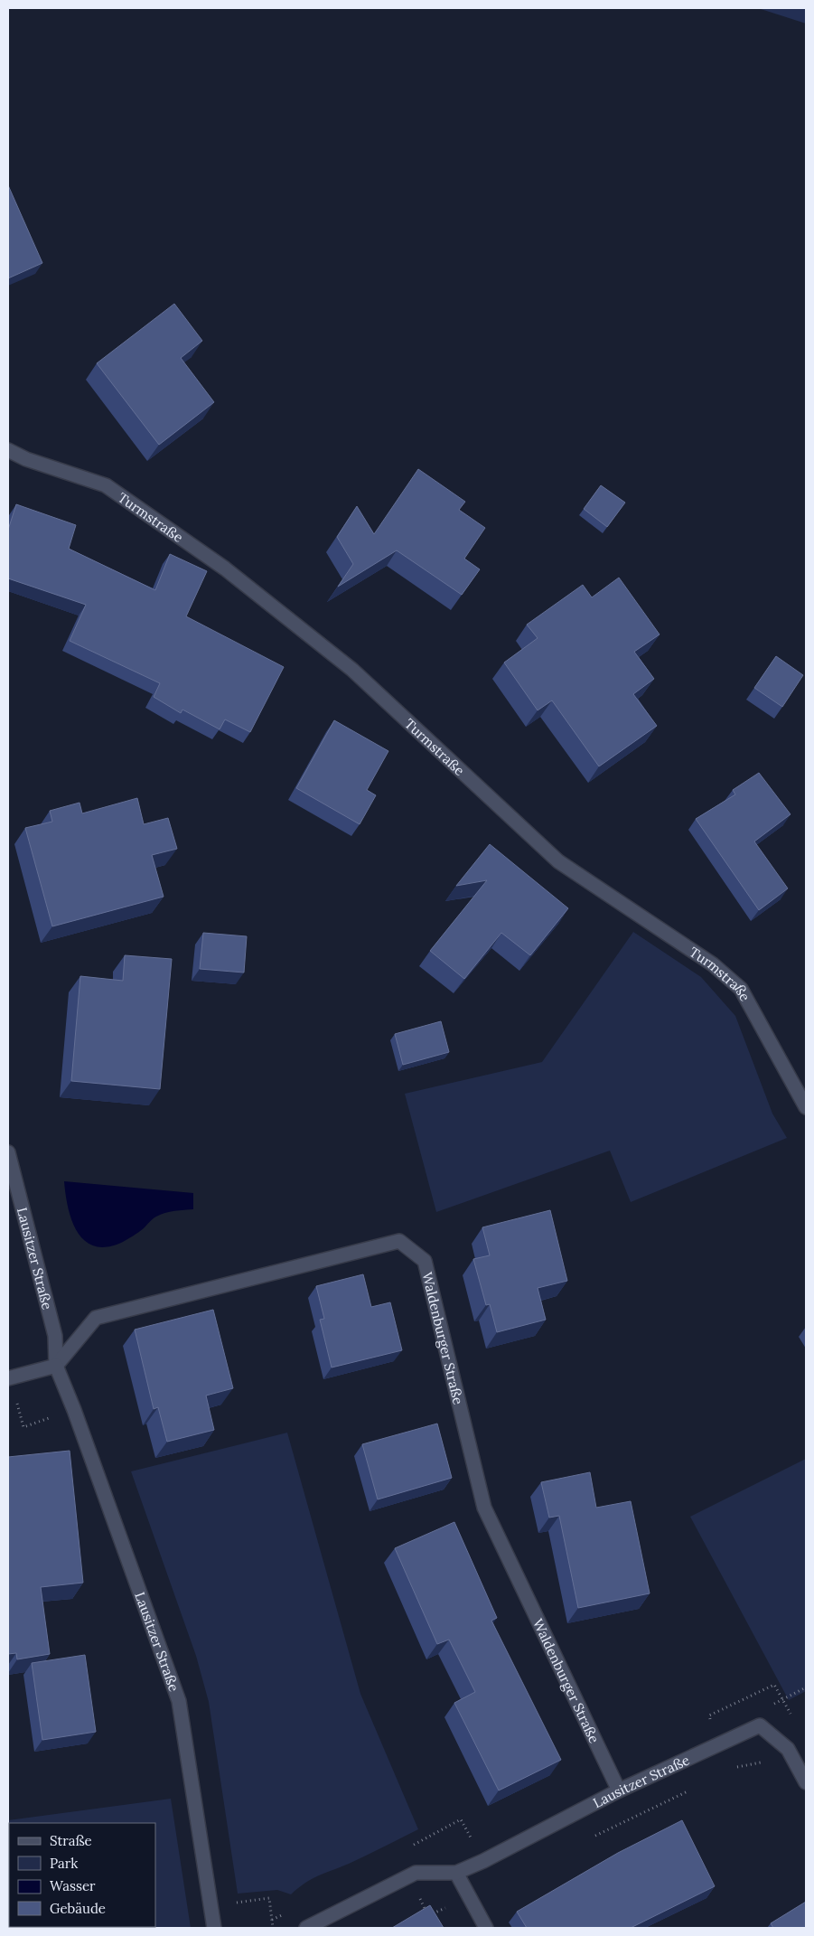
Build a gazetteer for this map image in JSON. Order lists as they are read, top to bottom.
{
  "streets": {
    "street": ["Turmstraße", "Lausitzer Straße", "Waldenburger Straße"]
  },
  "crossings": [
    ["Lausitzer Straße", "Waldenburger Straße"]
  ],
  "legend": [
    "Straße",
    "Park",
    "Wasser",
    "Gebäude"
  ]
}
